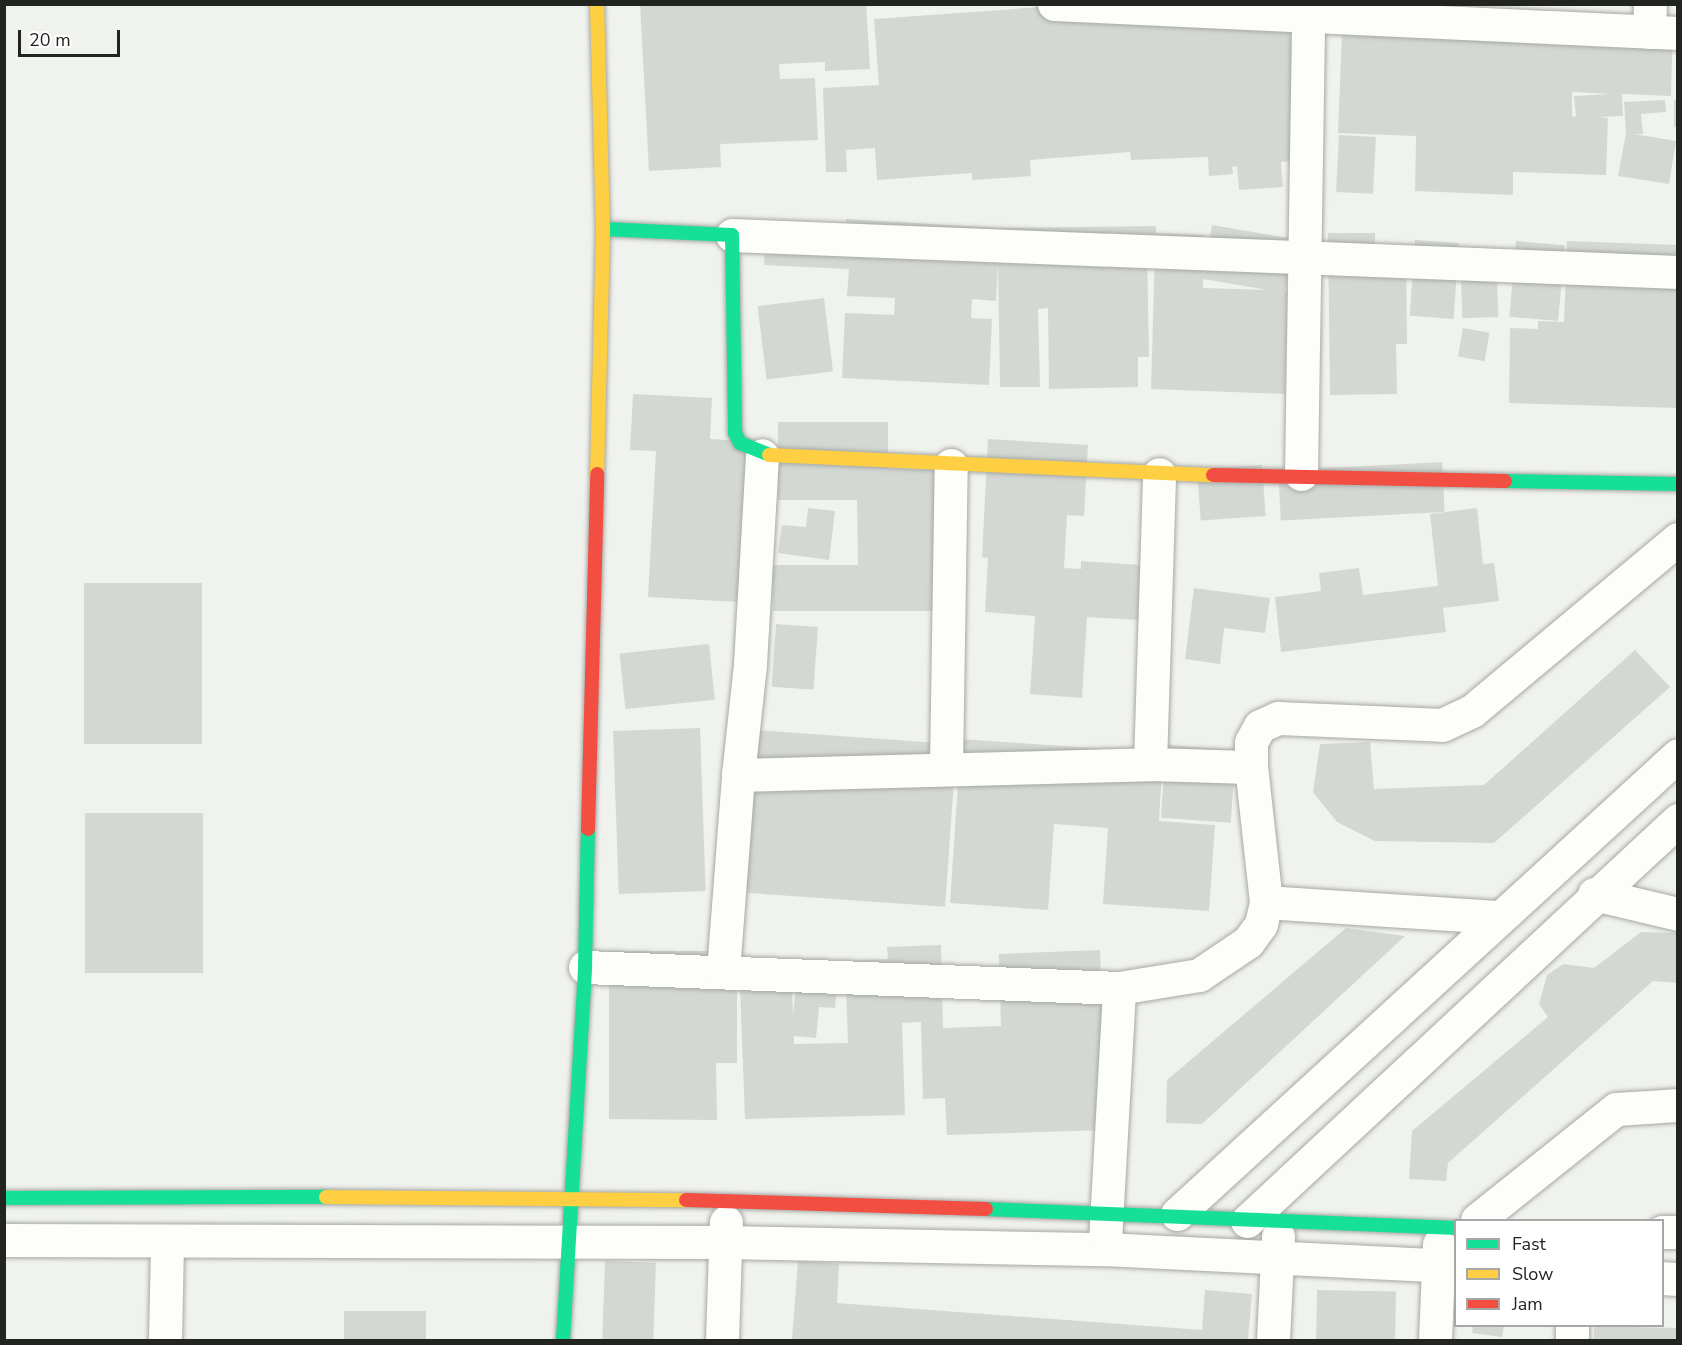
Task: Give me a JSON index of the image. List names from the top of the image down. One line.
{"legend":["Fast","Slow","Jam"],"scale_bar":"20 m"}
